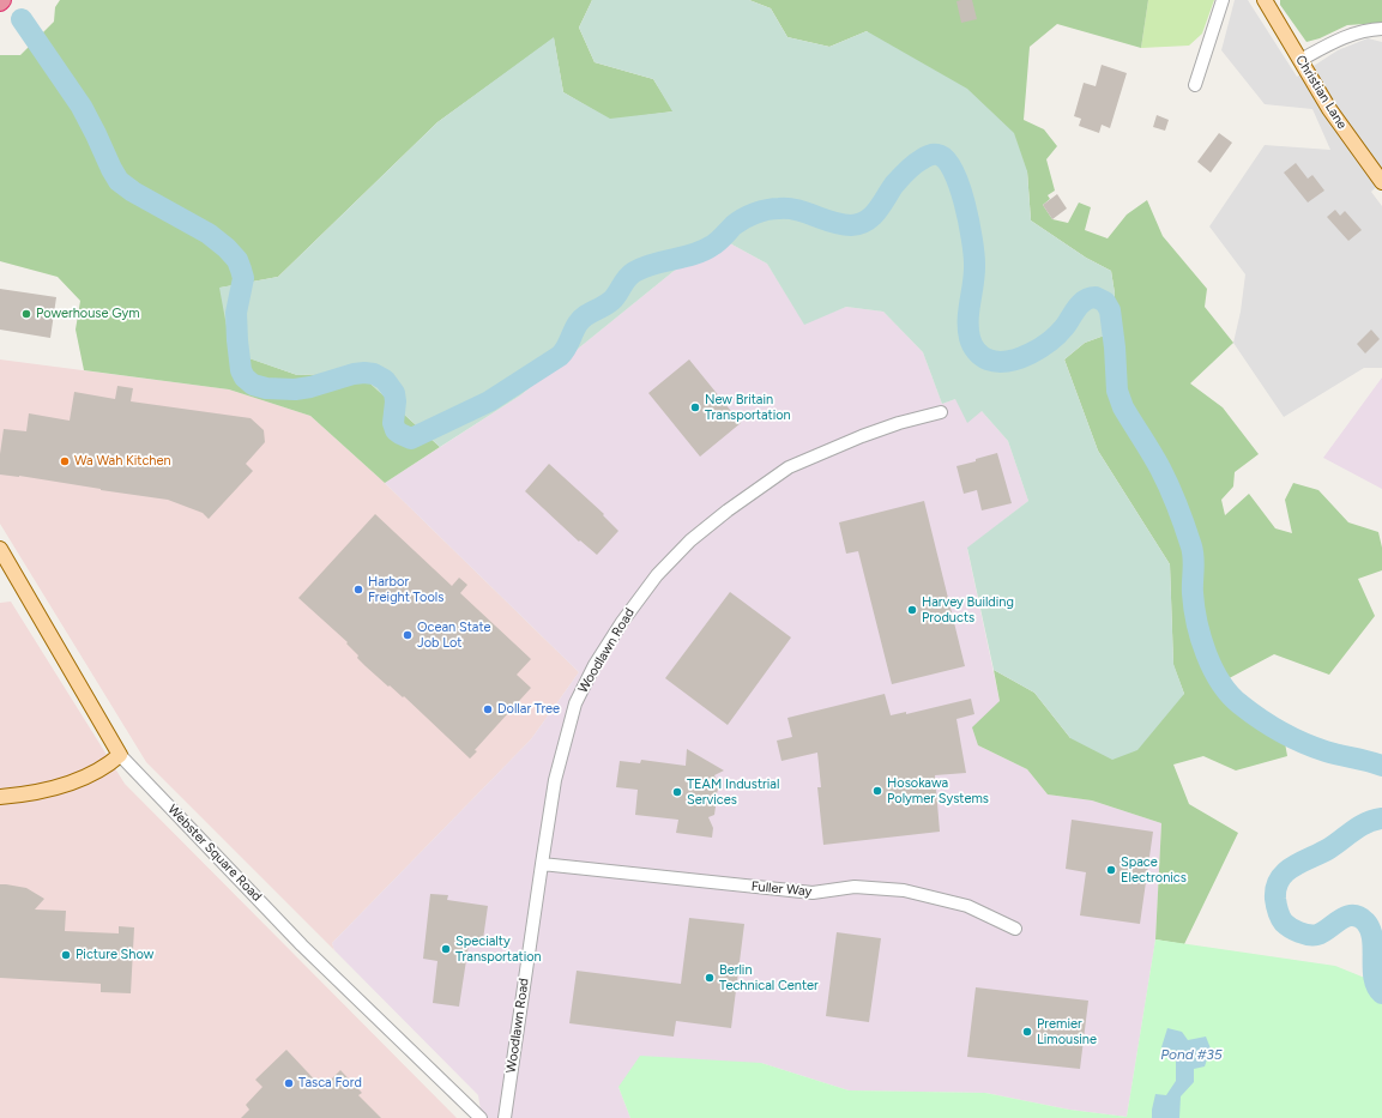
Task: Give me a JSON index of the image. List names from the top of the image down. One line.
{"streets":{"main road":["Christian Lane","Webster Square Road"],"street":["Woodlawn Road","Fuller Way"]},"crossings":[["Woodlawn Road","Fuller Way"]],"water":["Pond #35"],"places":["Powerhouse Gym","New Britain Transportation","Wa Wah Kitchen","Harbor Freight Tools","Harvey Building Products","Ocean State Job Lot","Dollar Tree","Hosokawa Polymer Systems","TEAM Industrial Services","Space Electronics","Specialty Transportation","Picture Show","Berlin Technical Center","Premier Limousine","Tasca Ford"]}
